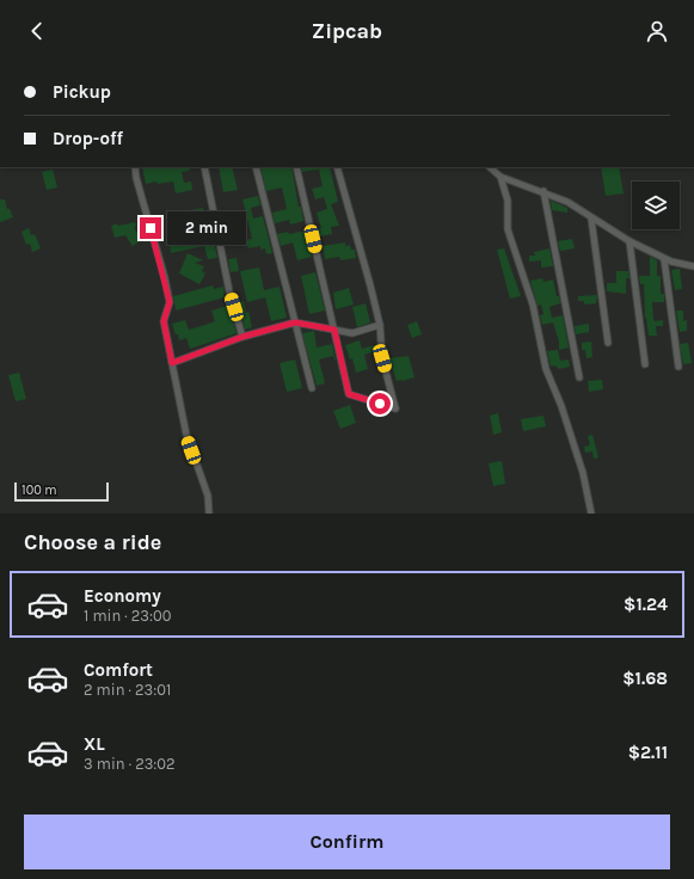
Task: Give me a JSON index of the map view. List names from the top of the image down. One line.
{"scale_bar":"100 m","page":{"header":"Zipcab","banner":["Pickup","Drop-off"],"bubble":"2 min","scale":"100 m","heading":"Choose a ride","list":[{"name":"Economy","note":"1 min · 23:00","value":"$1.24"},{"name":"Comfort","note":"2 min · 23:01","value":"$1.68"},{"name":"XL","note":"3 min · 23:02","value":"$2.11"}],"buttons":"Confirm"}}
